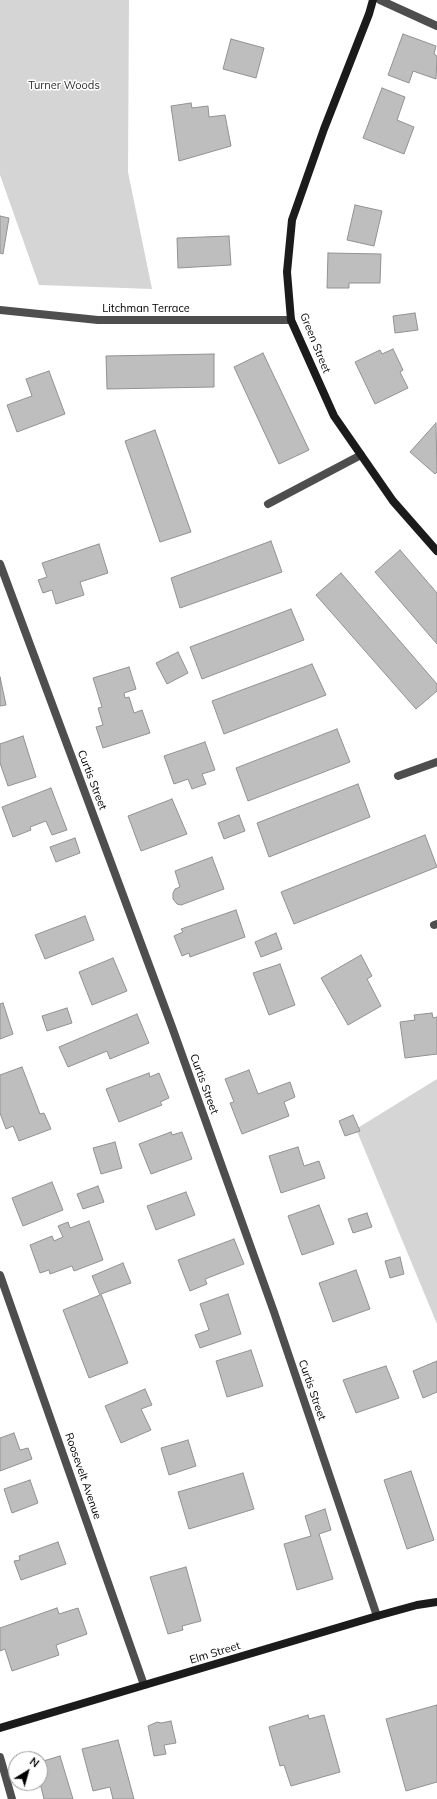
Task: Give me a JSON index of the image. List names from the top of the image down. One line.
{"streets":{"main road":["Green Street","Elm Street"],"street":["Litchman Terrace","Curtis Street","Roosevelt Avenue"]},"crossings":[["Litchman Terrace","Green Street"],["Curtis Street","Elm Street"],["Roosevelt Avenue","Elm Street"]],"parks":["Turner Woods"],"north":"top right"}
